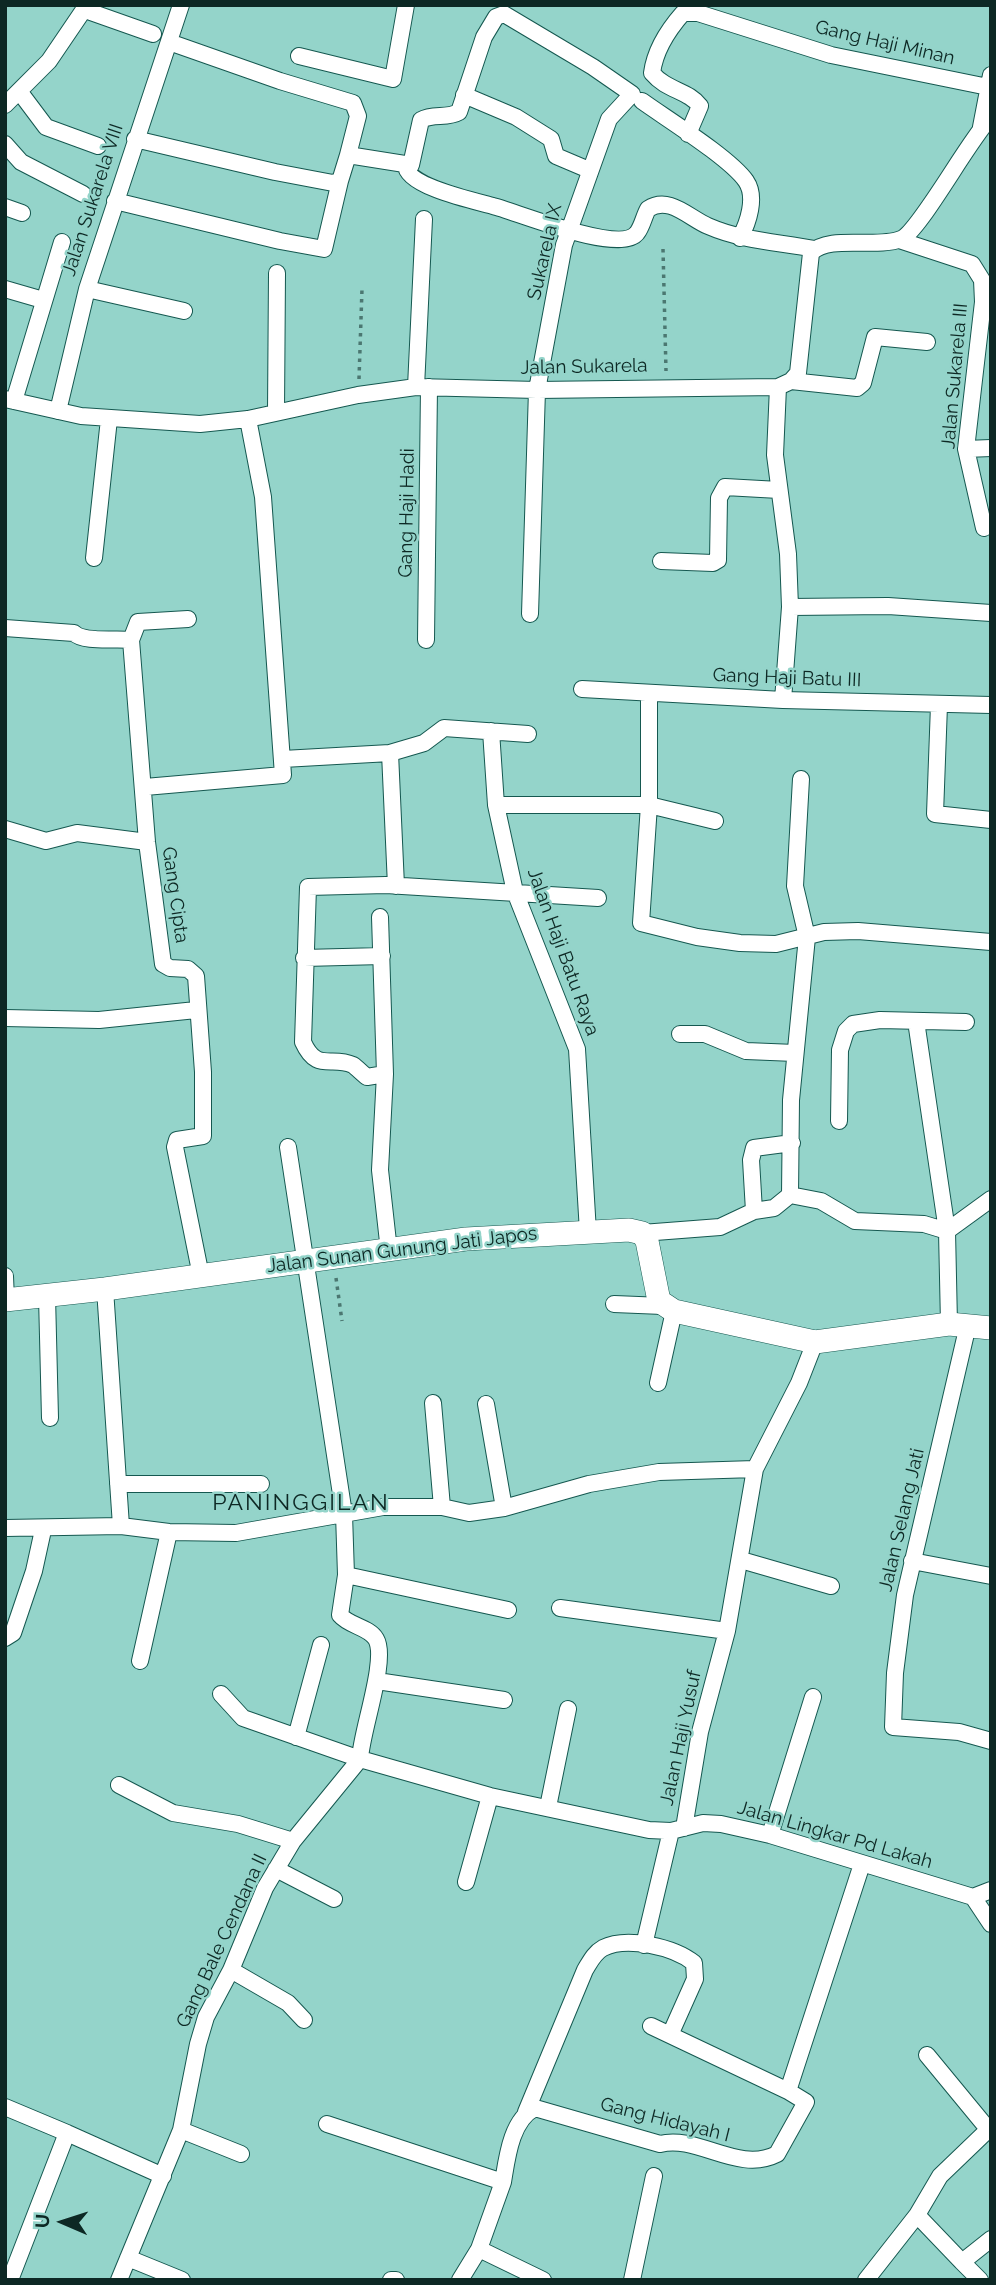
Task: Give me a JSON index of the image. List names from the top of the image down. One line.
{"streets":{"street":["Gang Haji Minan","Jalan Sukarela VIII","Sukarela IX","Jalan Sukarela","Jalan Sukarela III","Gang Haji Hadi","Gang Haji Batu III","Gang Cipta","Jalan Haji Batu Raya","Jalan Sunan Gunung Jati Japos","Jalan Selang Jati","Jalan Haji Yusuf","Jalan Lingkar Pd Lakah","Gang Bale Cendana II","Gang Hidayah I"]},"crossings":[["Jalan Sukarela VIII","Jalan Sukarela"],["Sukarela IX","Jalan Sukarela"],["Jalan Sukarela","Gang Haji Hadi"],["Gang Cipta","Jalan Sunan Gunung Jati Japos"],["Jalan Haji Batu Raya","Jalan Sunan Gunung Jati Japos"],["Jalan Haji Yusuf","Jalan Lingkar Pd Lakah"],["Jalan Haji Yusuf","Gang Bale Cendana II"]],"districts":["PANINGGILAN"],"north":"left"}
